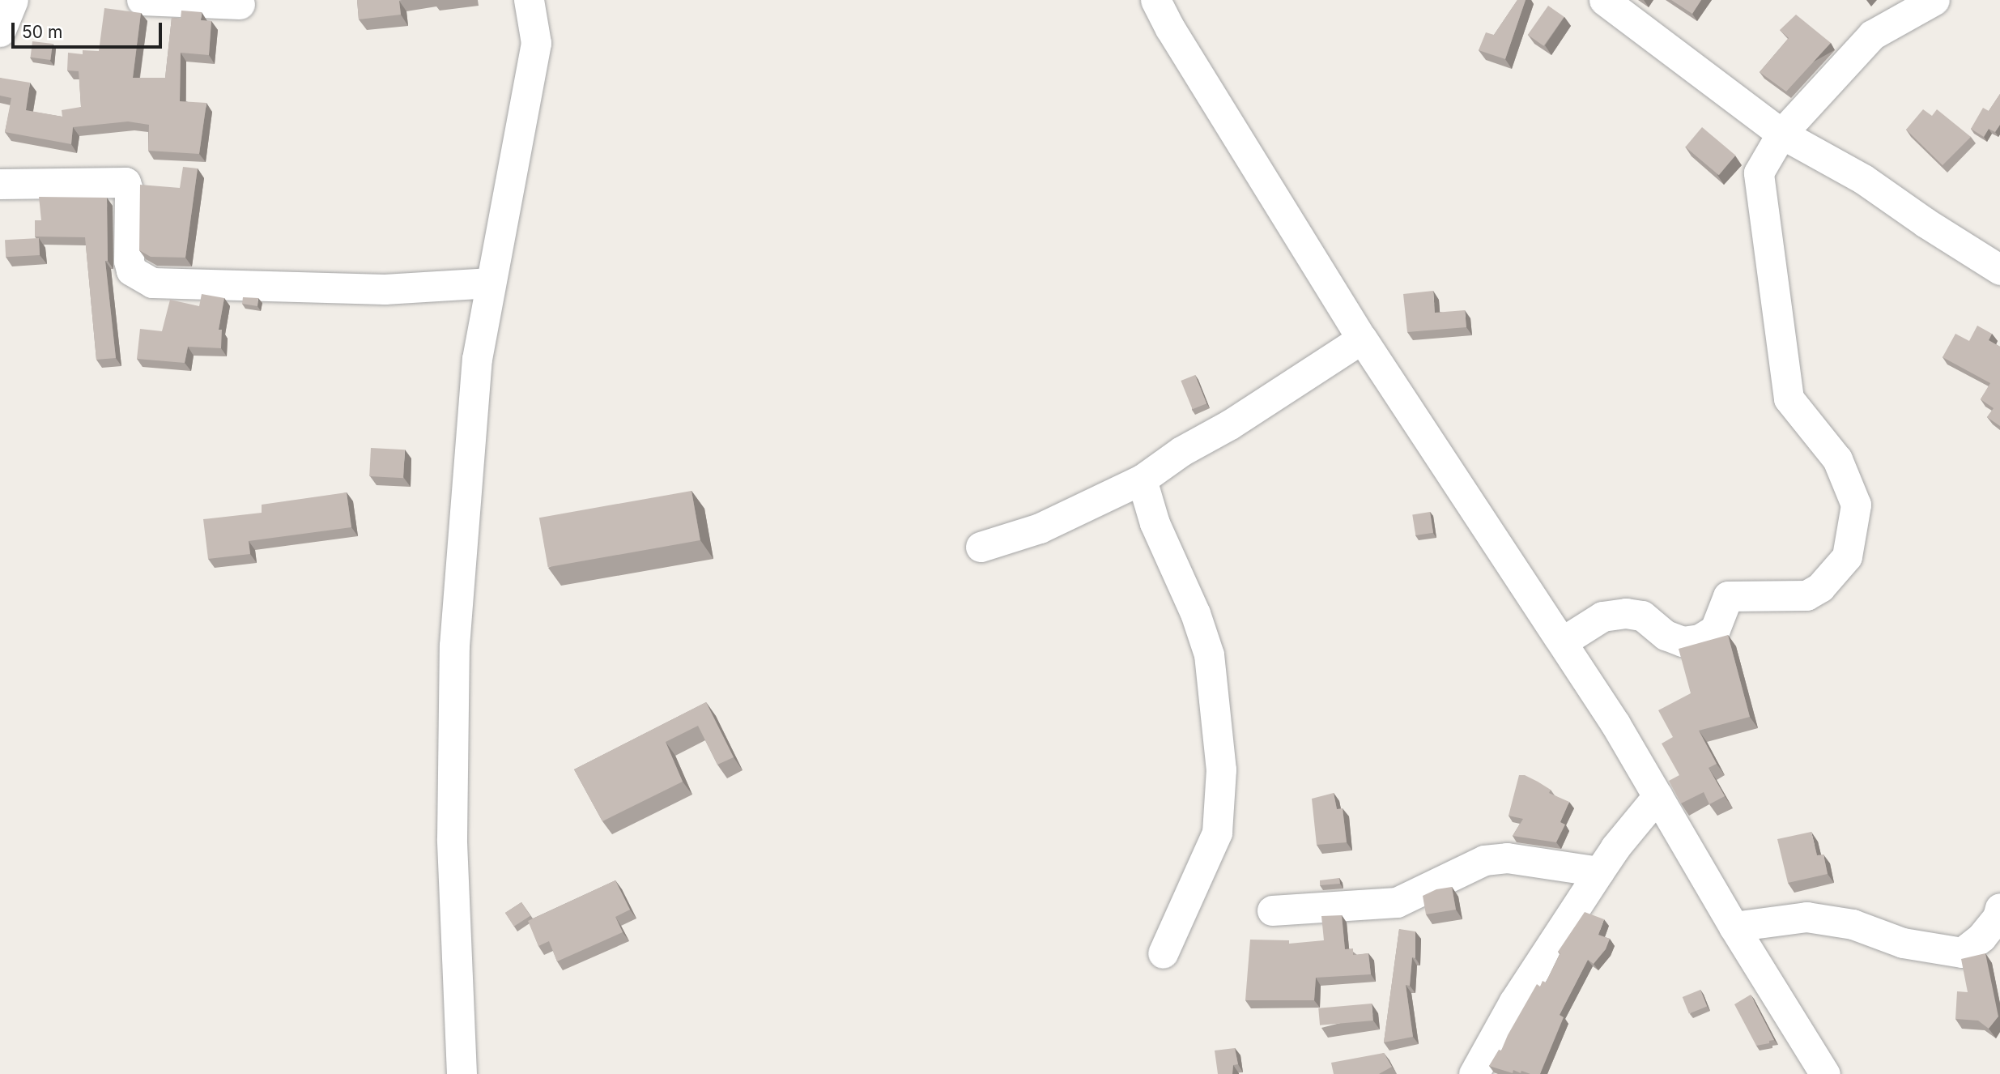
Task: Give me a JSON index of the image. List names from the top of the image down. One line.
{"scale_bar":"50 m"}
